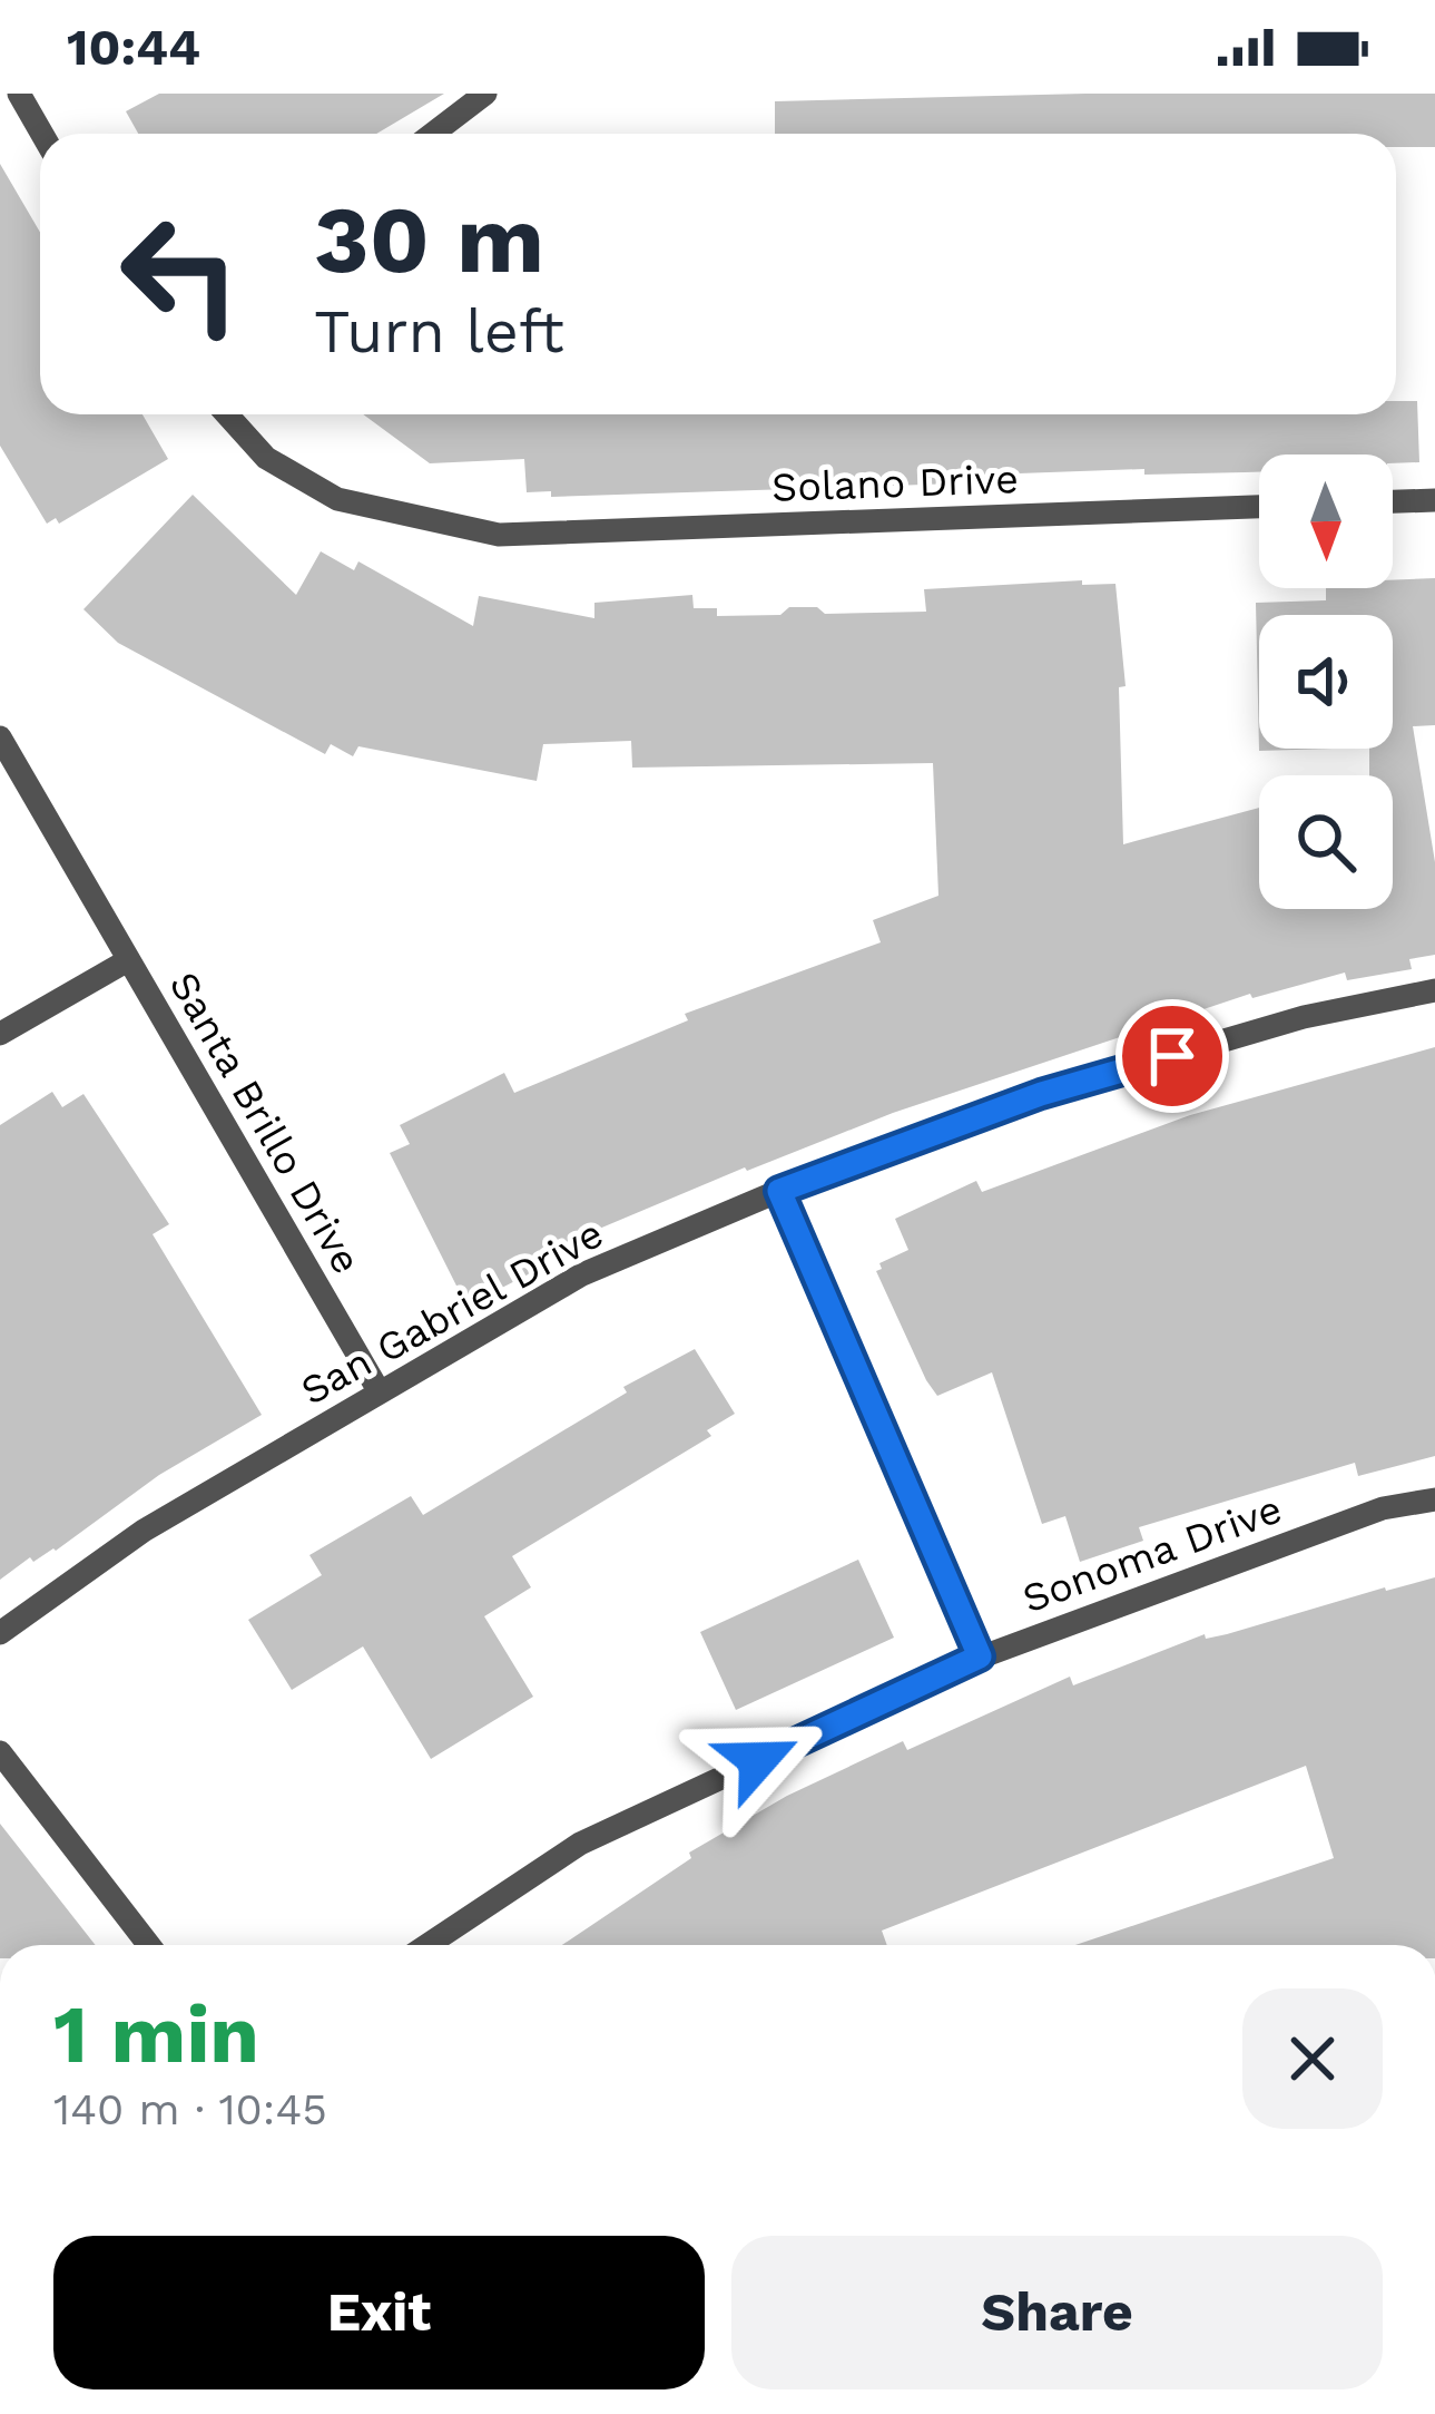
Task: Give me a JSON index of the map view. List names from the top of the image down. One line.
{"streets":{"lane":["Solano Drive","Santa Brillo Drive","San Gabriel Drive","Sonoma Drive"]},"crossings":[["Santa Brillo Drive","San Gabriel Drive"]],"north":"bottom","page":{"status":"10:44","turn":["30 m","Turn left"],"heading":["1 min","140 m · 10:45"],"buttons":["Exit","Share"]}}
